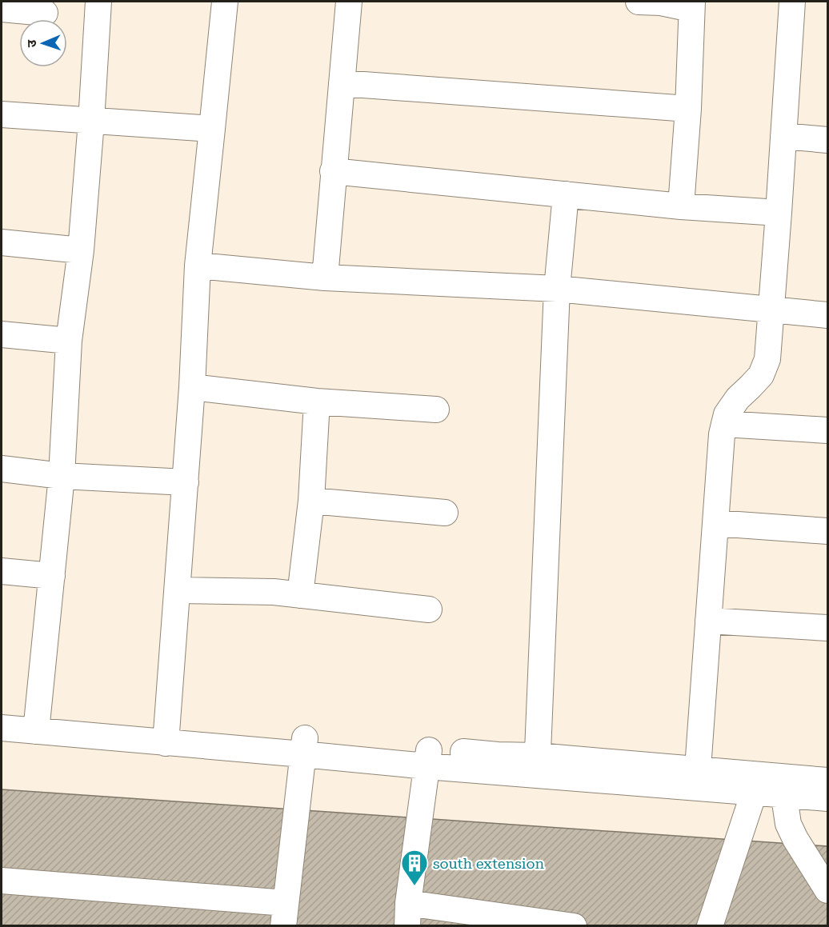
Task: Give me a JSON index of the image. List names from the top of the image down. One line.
{"places":{"building":["south extension"]},"north":"left"}
